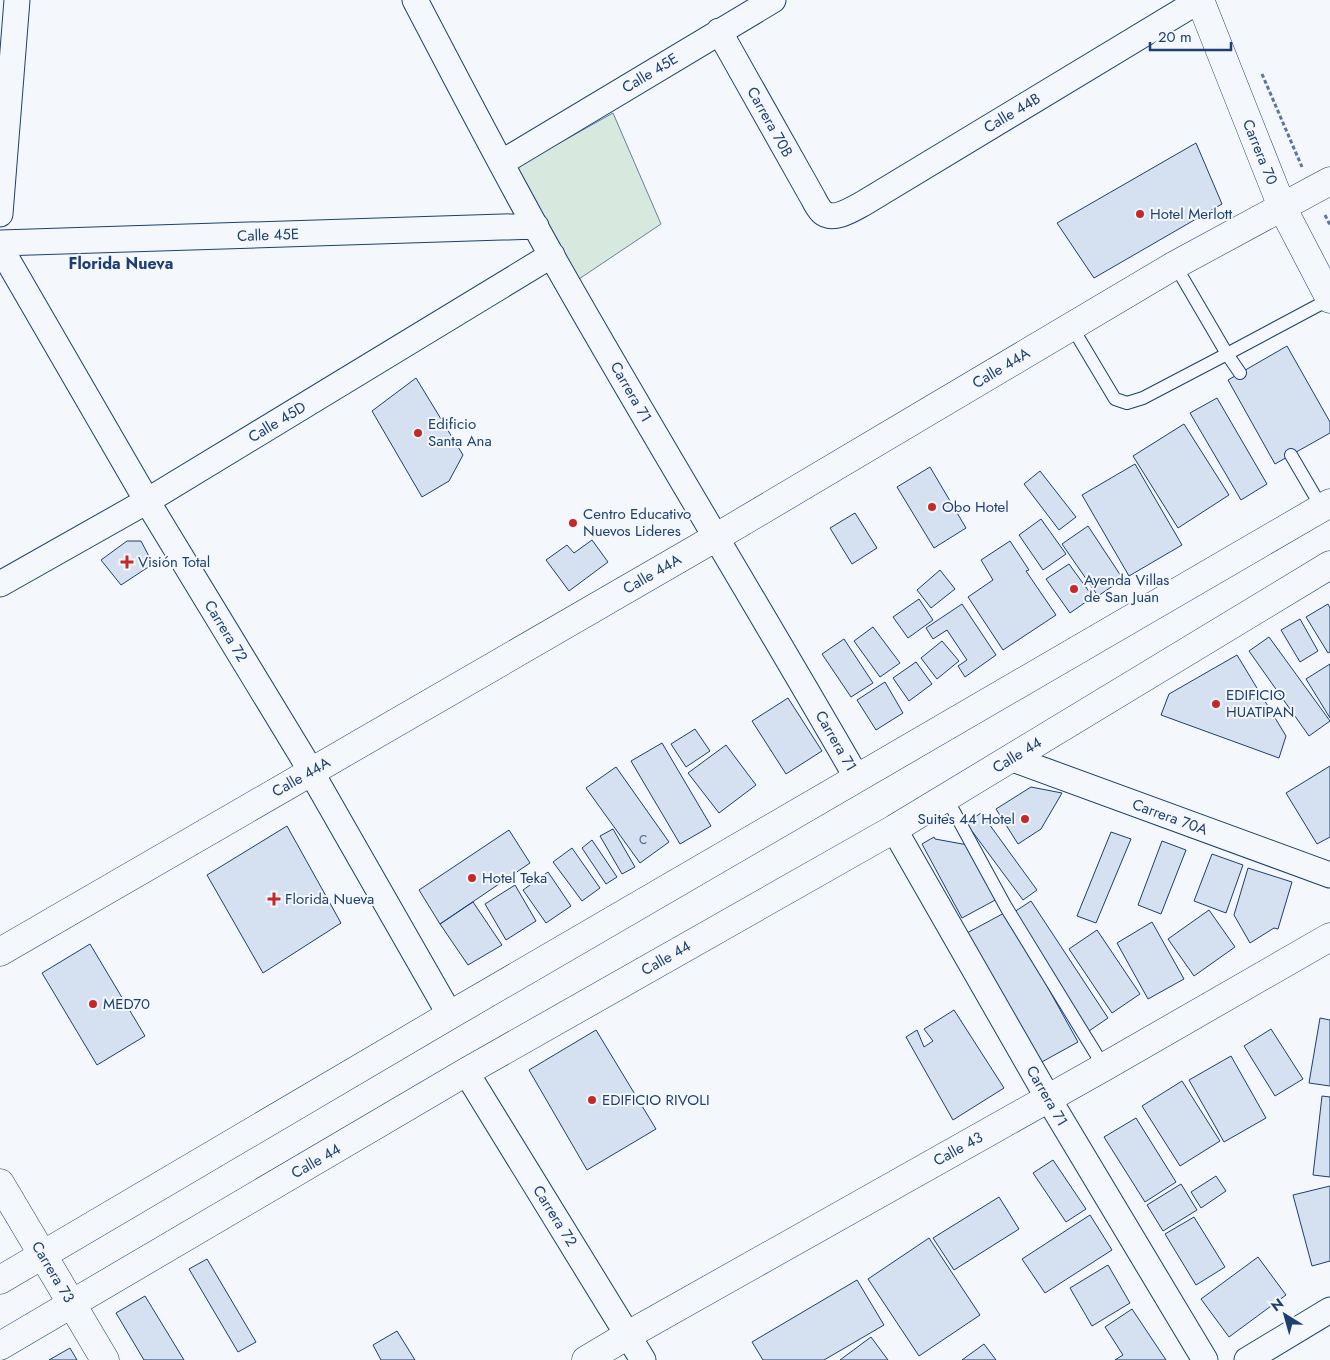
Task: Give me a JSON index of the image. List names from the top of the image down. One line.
{"streets":{"main road":["Carrera 70","Calle 44A","Calle 44","Calle 43","Carrera 73"],"street":["Calle 45E","Calle 44B","Carrera 70B","Carrera 71","Calle 45D","Carrera 72","Carrera 70A"]},"crossings":[["Calle 45E","Carrera 70B"],["Calle 45E","Carrera 71"],["Calle 44B","Carrera 70B"],["Calle 44B","Carrera 70"],["Carrera 70","Calle 44A"],["Calle 44A","Carrera 71"],["Calle 44A","Carrera 72"],["Carrera 71","Calle 45D"],["Carrera 71","Calle 44"],["Carrera 71","Calle 43"],["Calle 45D","Carrera 72"],["Carrera 72","Calle 44"],["Carrera 72","Calle 43"],["Calle 44","Carrera 70A"],["Calle 44","Carrera 73"]],"districts":["Florida Nueva"],"places":{"other":["Hotel Merlott","Edificio Santa Ana","Obo Hotel","Centro Educativo Nuevos Lideres","Ayenda Villas de San Juan","EDIFICIO HUATIPAN","Suites 44 Hotel","Hotel Teka","MED70","EDIFICIO RIVOLI"],"health":["Visión Total","Florida Nueva"]},"house_numbers":["C"],"scale_bar":"20 m","north":"top left"}
